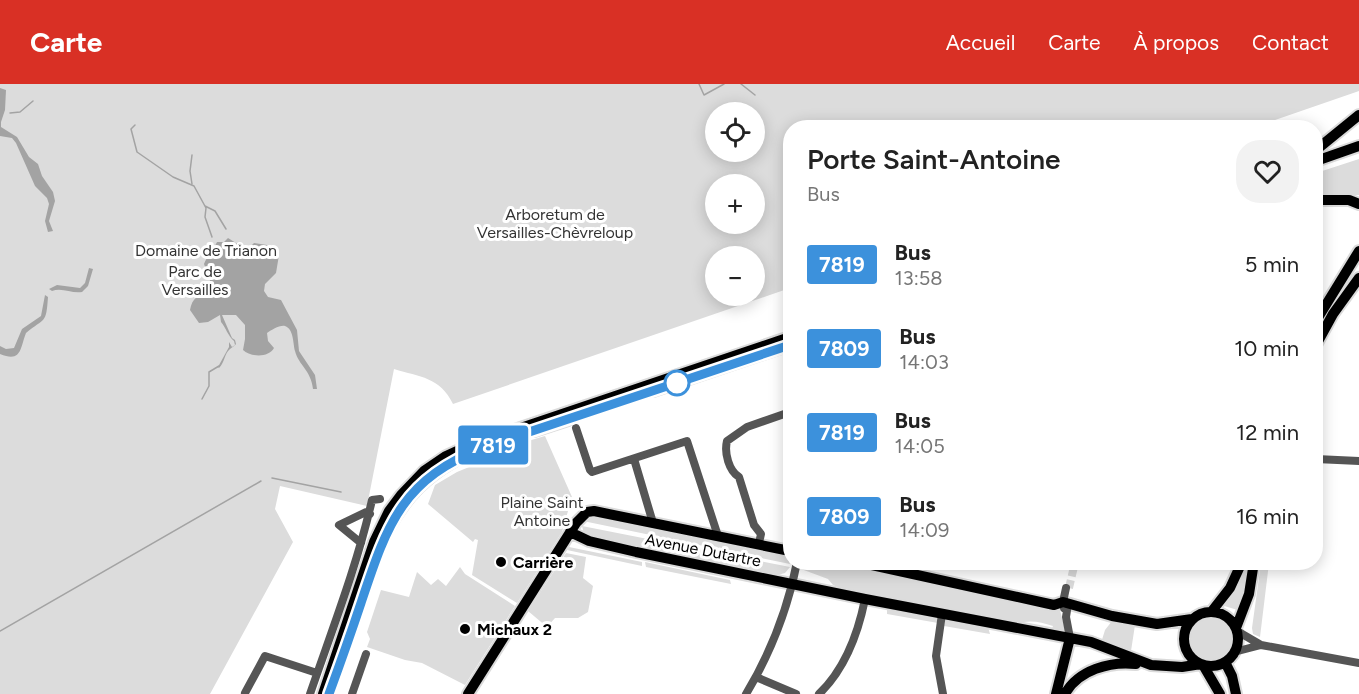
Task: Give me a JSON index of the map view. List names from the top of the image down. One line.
{"streets":{"main road":["Avenue Dutartre"]},"parks":["Arboretum de Versailles-Chèvreloup","Domaine de Trianon","Parc de Versailles","Plaine Saint Antoine"],"places":["Carrière","Michaux 2"],"lines":["bus line 7819"],"page":{"header":"Carte","nav":["Accueil","Carte","À propos","Contact"],"on_map":"7819","map_buttons":["+","−"],"heading":["Porte Saint-Antoine","Bus"],"list":[{"mark":"7819","name":"Bus","note":"13:58","value":"5 min"},{"mark":"7809","name":"Bus","note":"14:03","value":"10 min"},{"mark":"7819","name":"Bus","note":"14:05","value":"12 min"},{"mark":"7809","name":"Bus","note":"14:09","value":"16 min"}]}}
